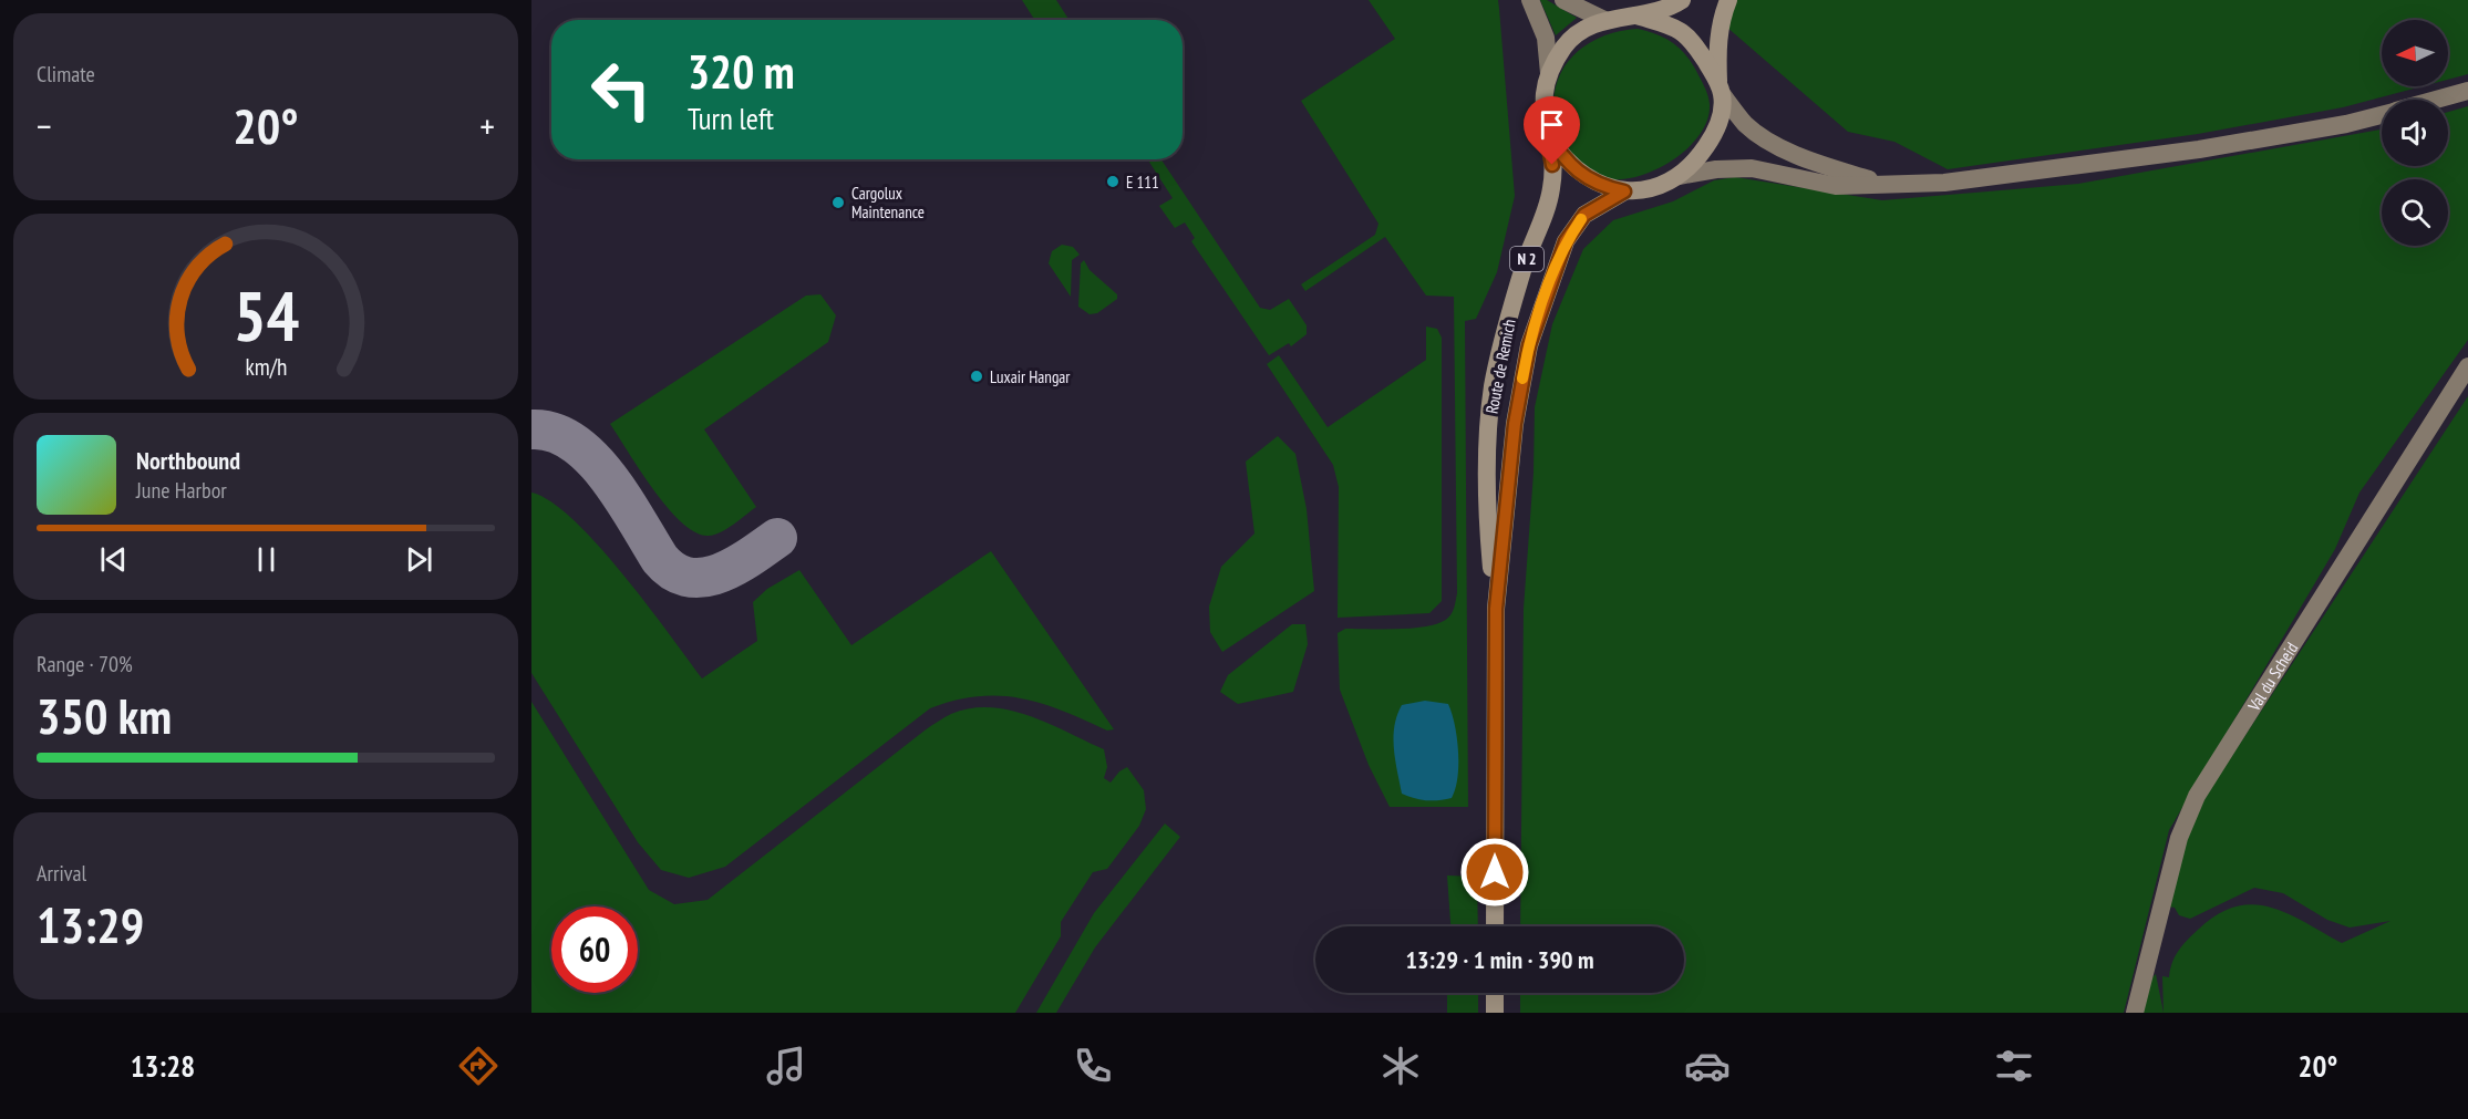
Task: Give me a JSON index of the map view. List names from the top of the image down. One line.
{"streets":{"main road":["N 2","Route de Remich","Val du Scheid"]},"places":["E 111","Cargolux Maintenance","Luxair Hangar"],"north":"left","page":{"tile":["Climate",["Range · 70%","350 km"],["Arrival","13:29"]],"turn":["320 m","Turn left"],"heat":["−","20°","+"],"song":["Northbound","June Harbor"],"limit":"60","trip":"13:29 · 1 min · 390 m","tabs":["13:28","20°"],"gauge":["54","km/h"]}}
